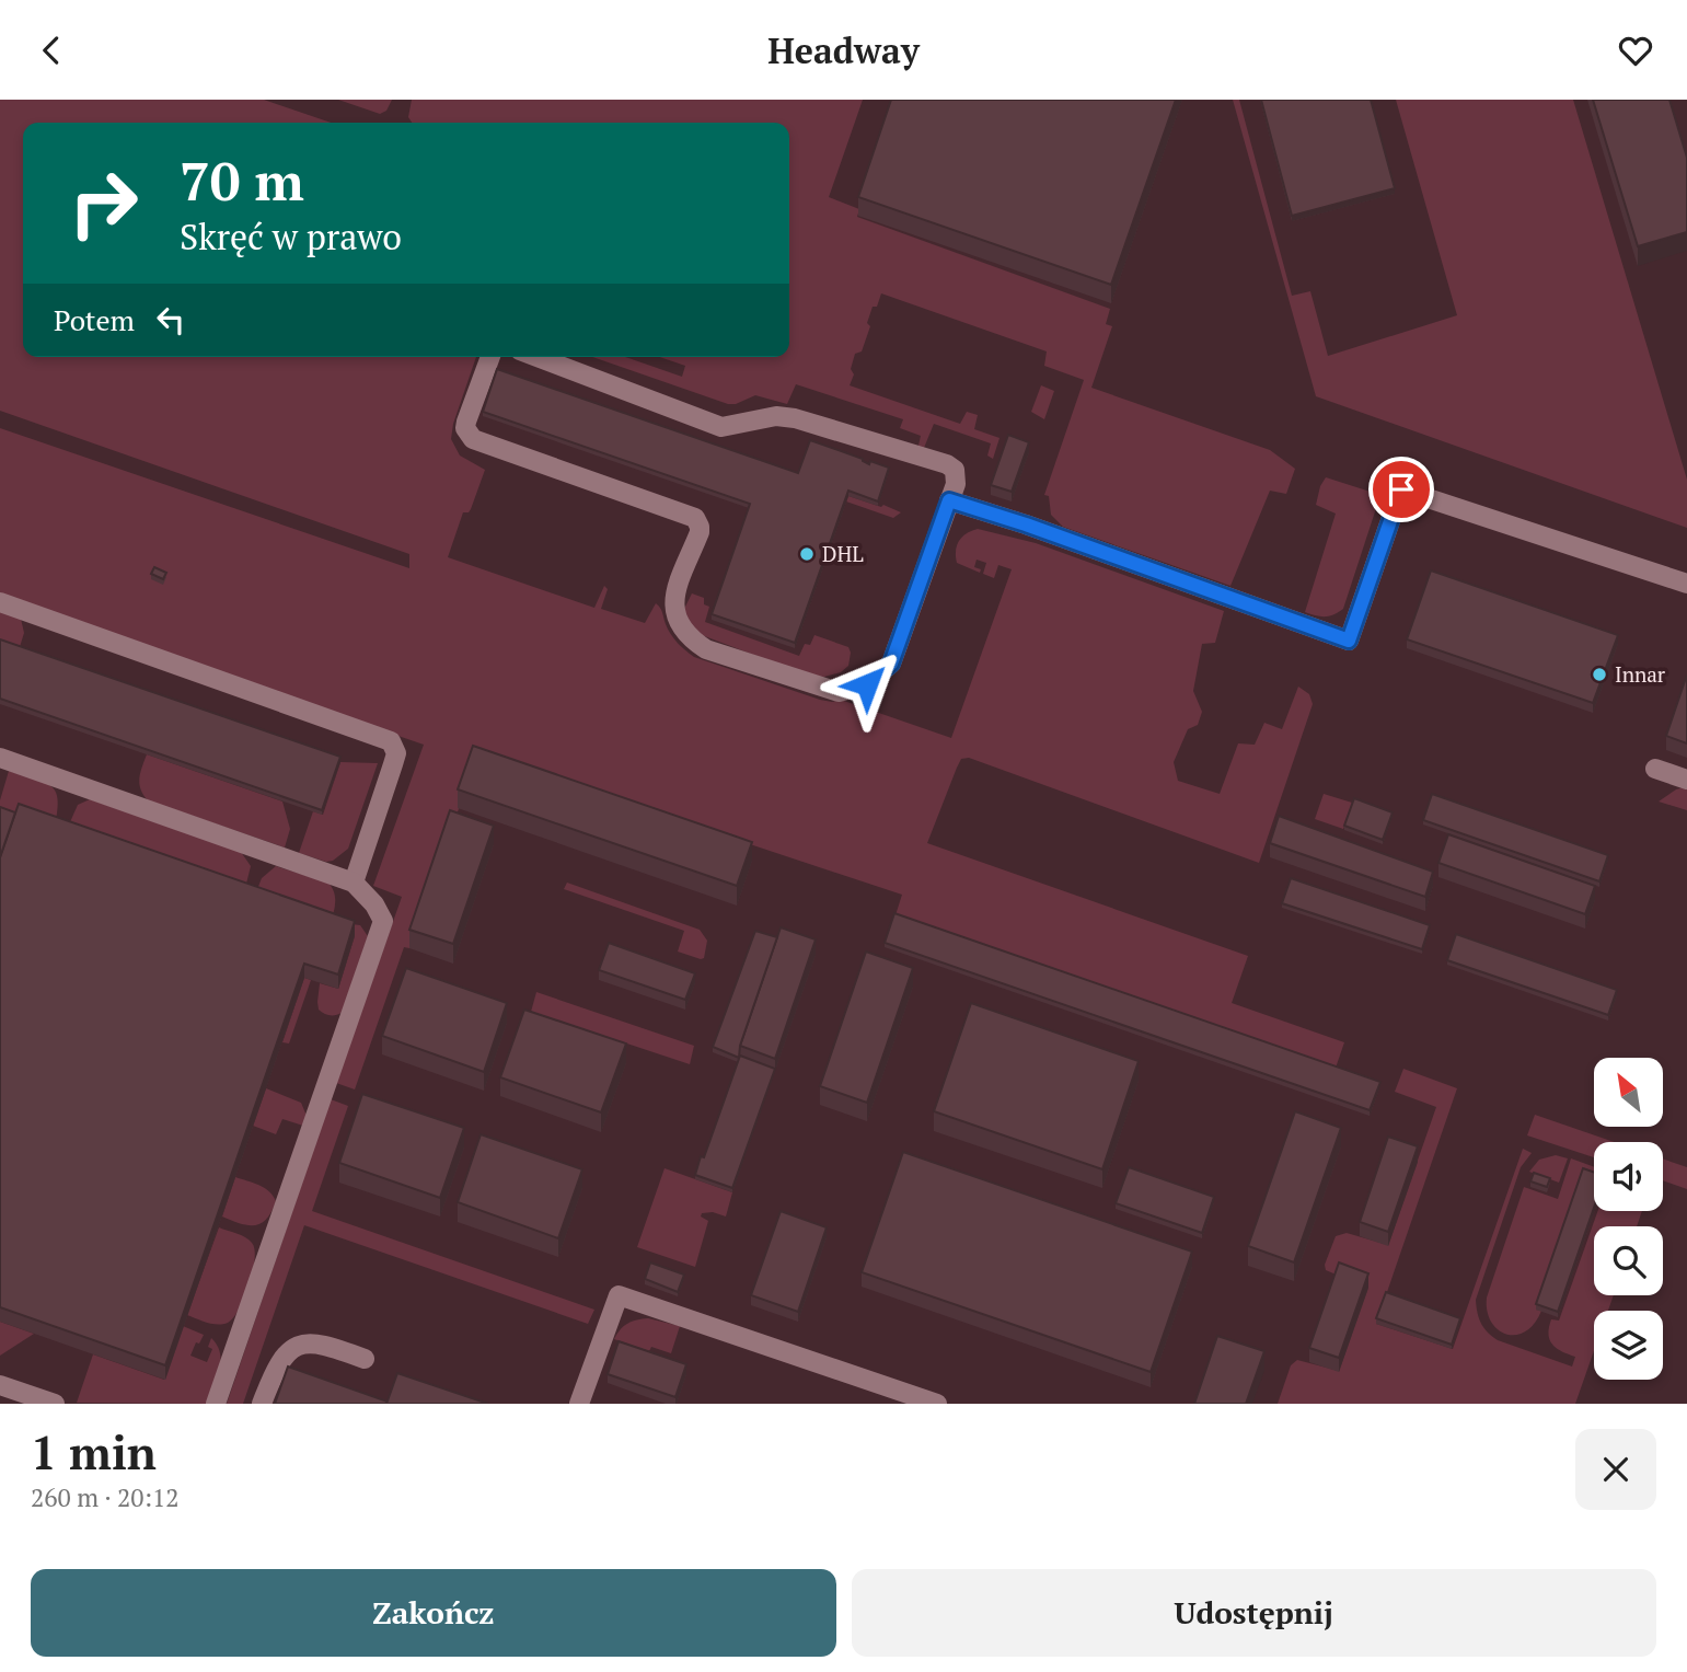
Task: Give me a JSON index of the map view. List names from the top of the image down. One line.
{"places":["DHL","Innar"],"north":"top left","page":{"header":"Headway","turn":["70 m","Skręć w prawo"],"then":"Potem","heading":["1 min","260 m · 20:12"],"buttons":["Zakończ","Udostępnij"]}}
